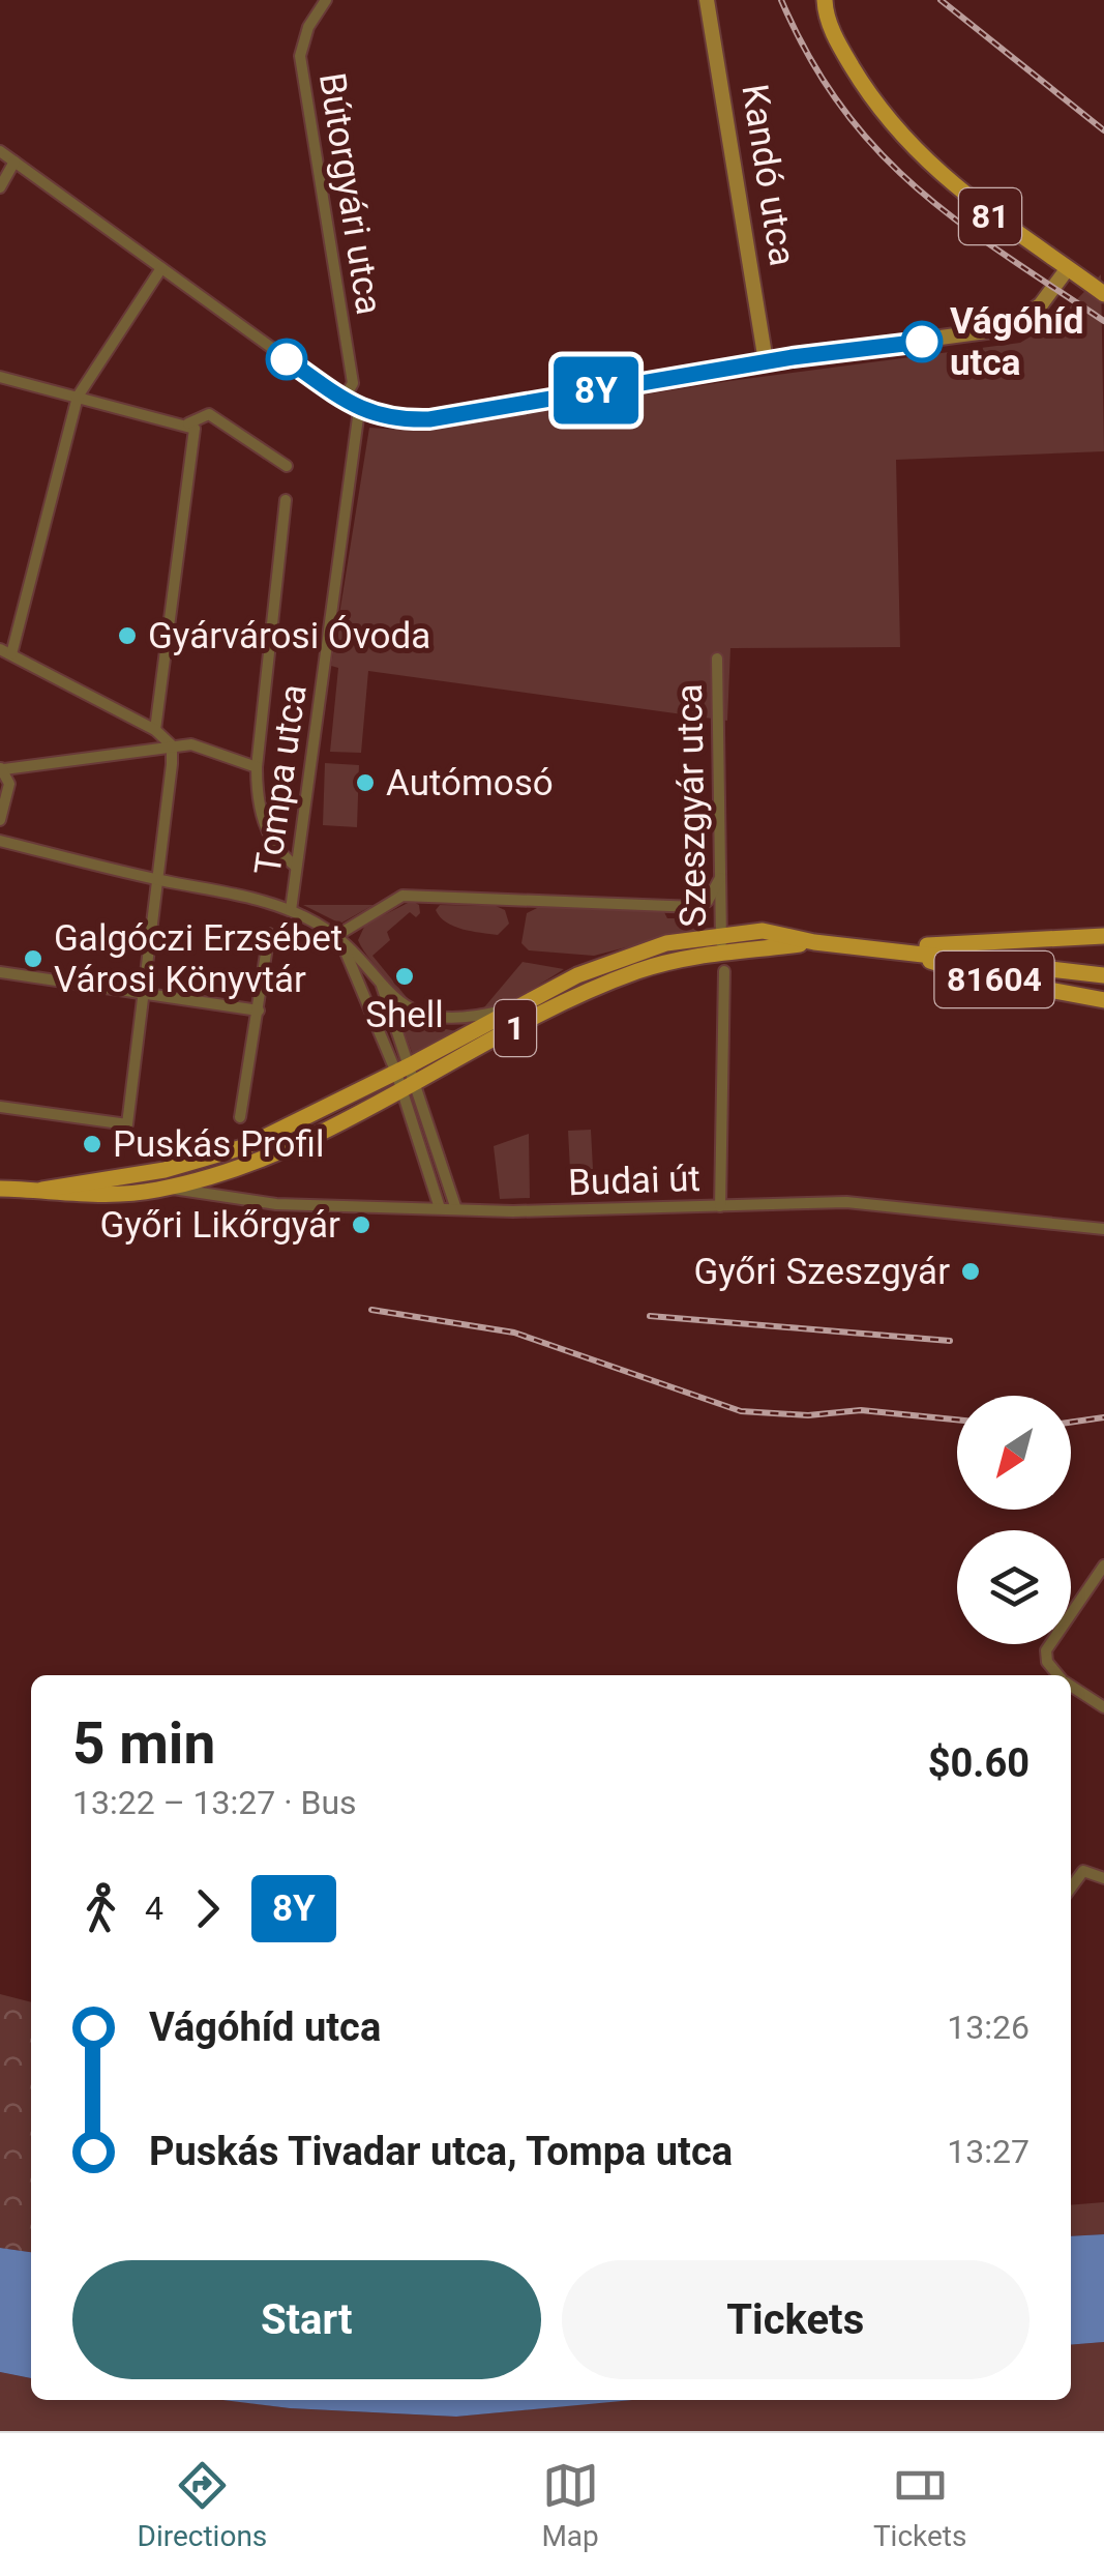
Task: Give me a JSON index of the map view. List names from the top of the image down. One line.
{"streets":{"main road":["81","81604","1"],"street":["Kandó utca","Bútorgyári utca","Tompa utca","Szeszgyár utca","Budai út"]},"crossings":[["Szeszgyár utca","1"],["Szeszgyár utca","Budai út"],["81604","1"],["1","Budai út"]],"places":["Vágóhíd utca","Gyárvárosi Óvoda","Autómosó","Galgóczi Erzsébet Városi Könyvtár","Shell","Puskás Profil","Győri Likőrgyár","Győri Szeszgyár"],"lines":["bus line 8Y"],"north":"bottom left","page":{"on_map":"8Y","heading":["5 min","13:22 – 13:27 · Bus","$0.60"],"legs":["4","8Y"],"list":[{"name":"Vágóhíd utca","value":"13:26"},{"name":"Puskás Tivadar utca, Tompa utca","value":"13:27"}],"buttons":["Start","Tickets"],"tabs":["Directions","Map","Tickets"]}}
